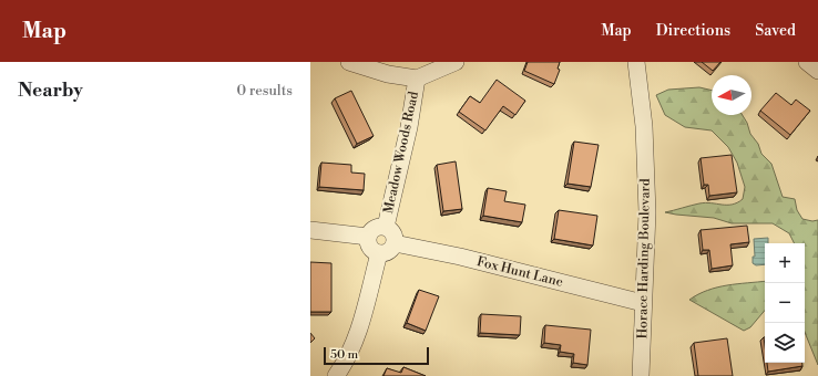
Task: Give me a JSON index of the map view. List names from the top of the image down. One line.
{"streets":{"street":["Meadow Woods Road","Horace Harding Boulevard","Fox Hunt Lane"]},"crossings":[["Meadow Woods Road","Fox Hunt Lane"],["Horace Harding Boulevard","Fox Hunt Lane"]],"scale_bar":"50 m","north":"left","page":{"header":"Map","nav":["Map","Directions","Saved"],"heading":["Nearby","0 results"],"map_buttons":["+","−"],"scale":"50 m"}}
